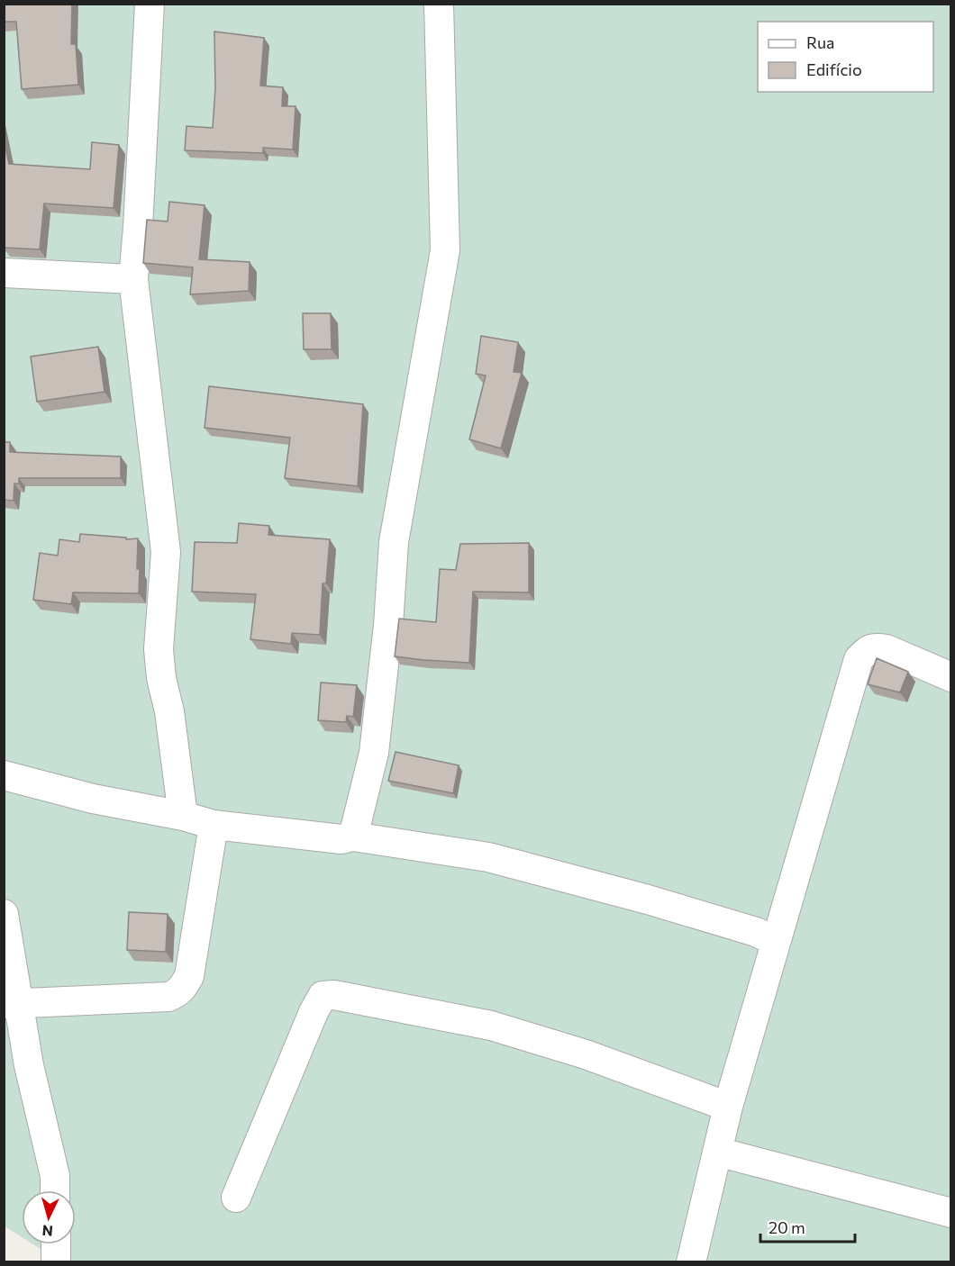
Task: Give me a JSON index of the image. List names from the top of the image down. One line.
{"legend":["Rua","Edifício"],"scale_bar":"20 m","north":"bottom"}
